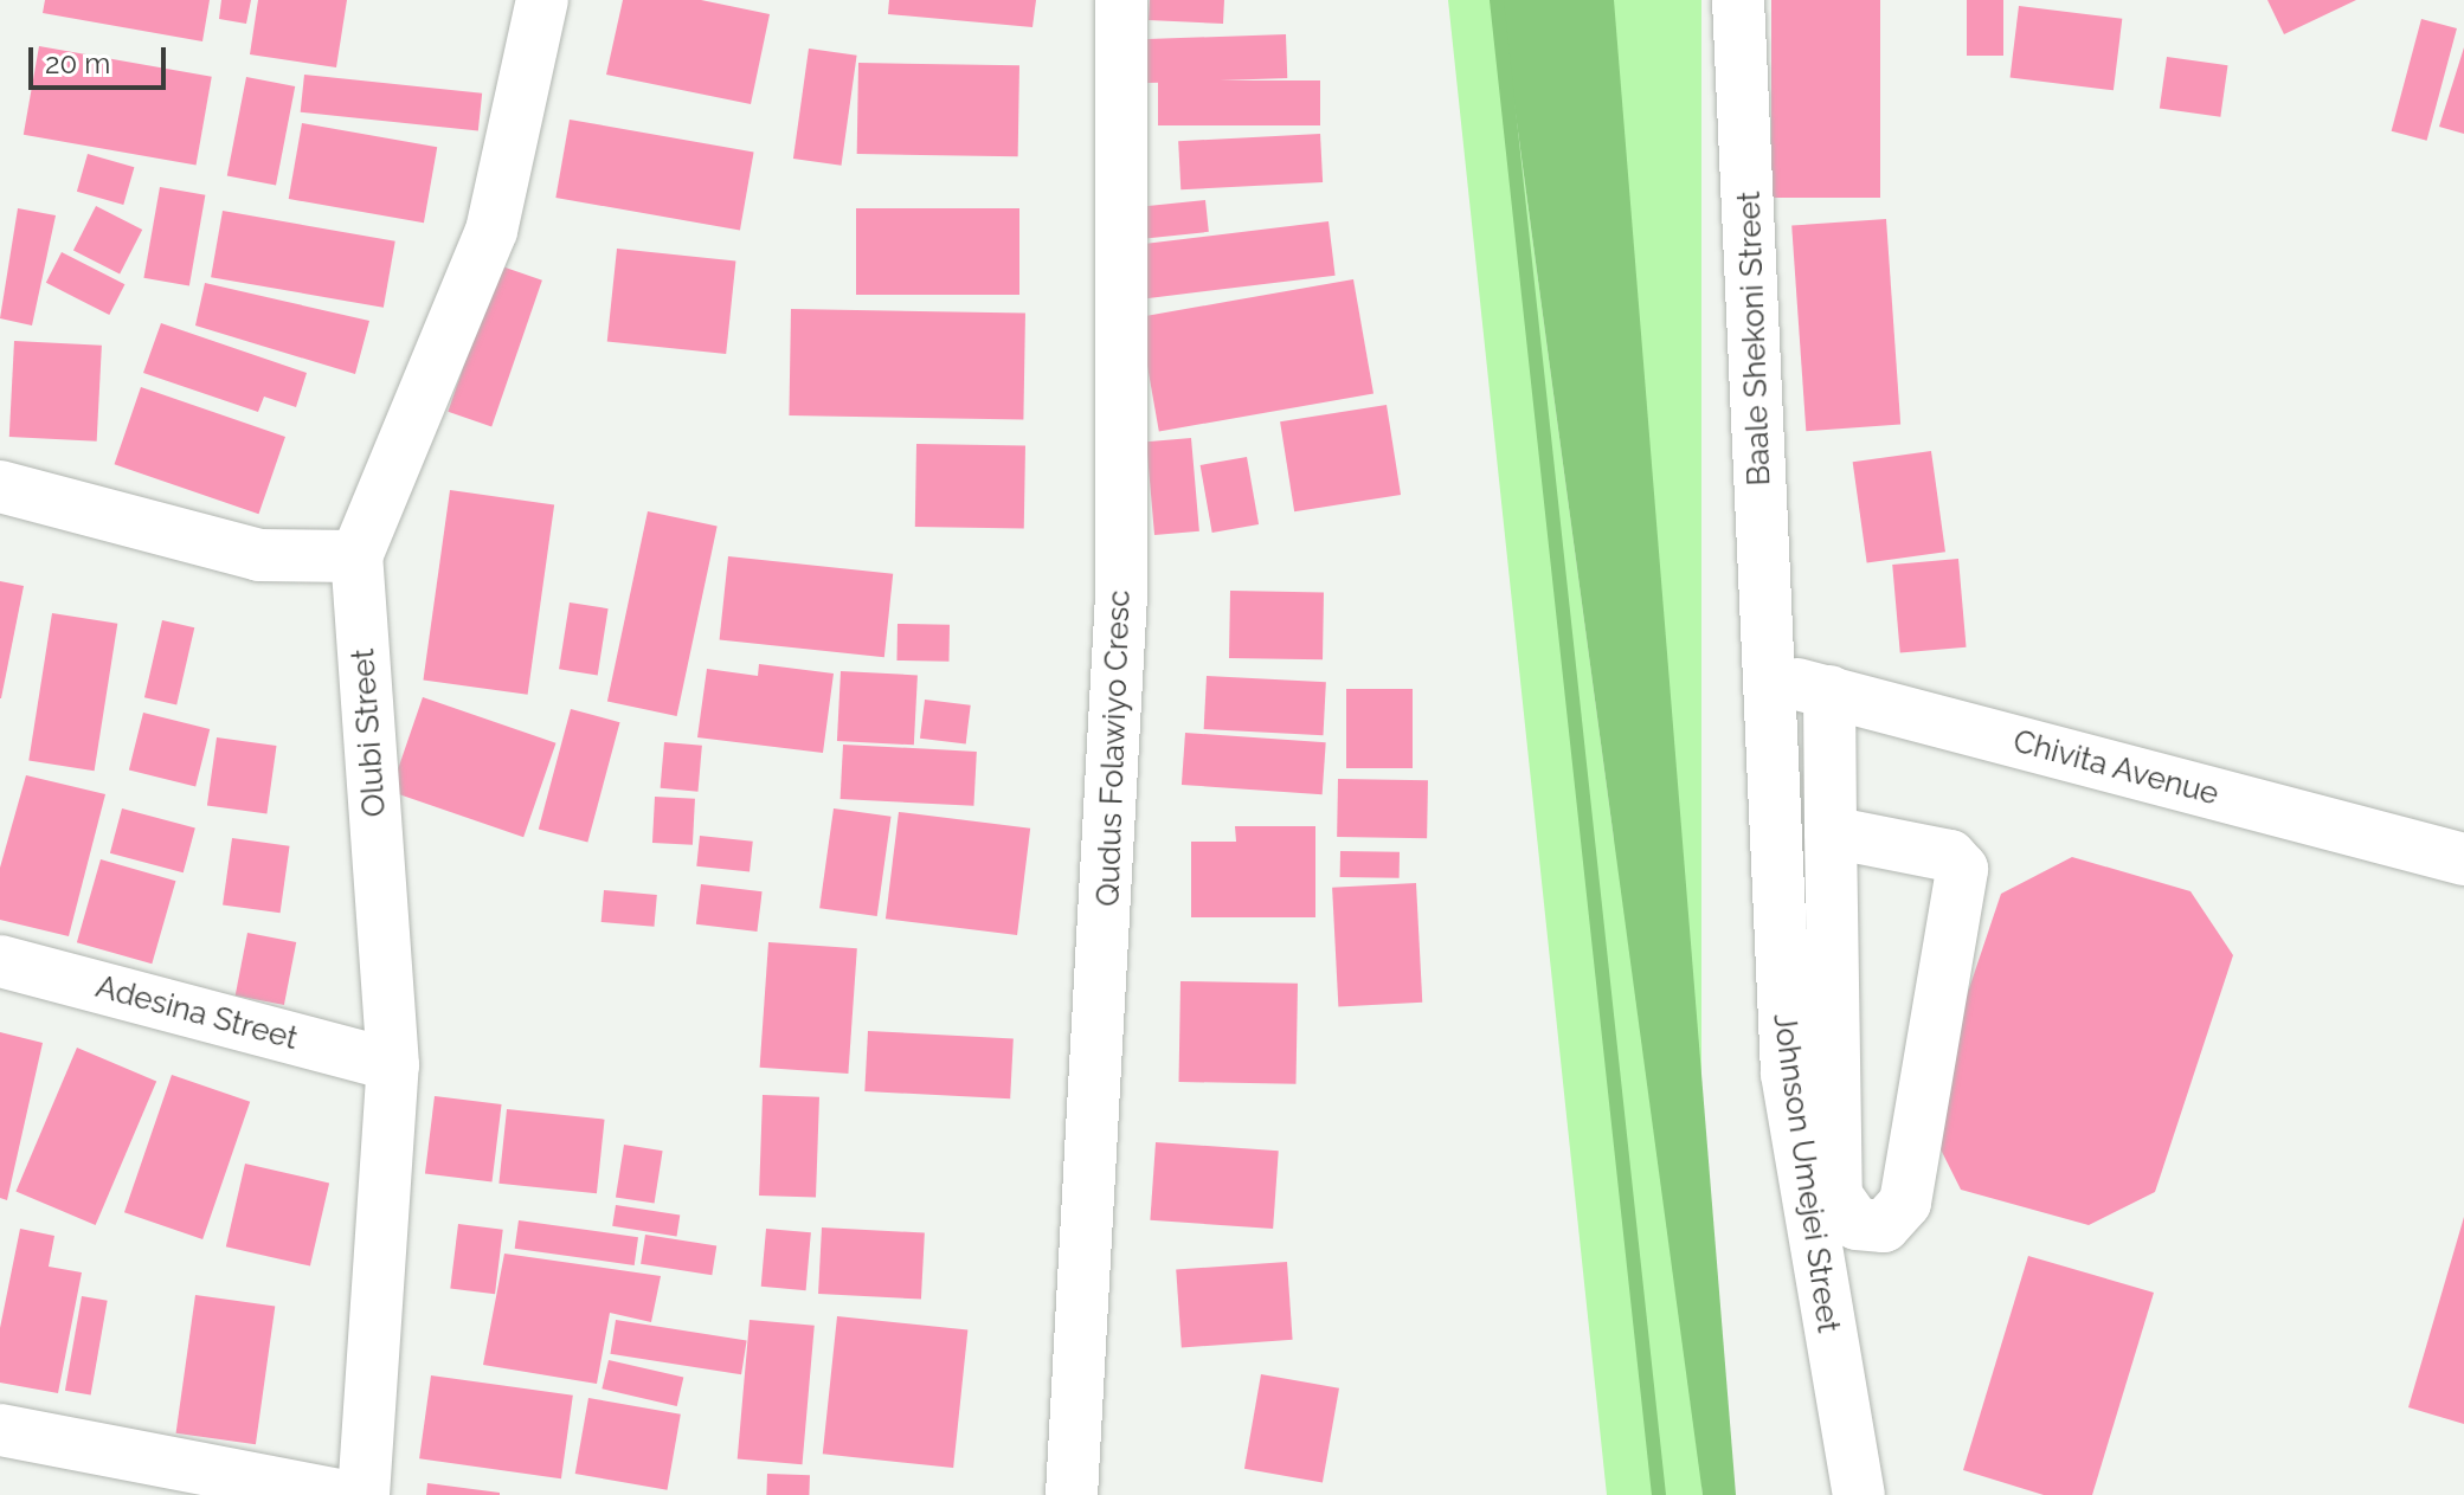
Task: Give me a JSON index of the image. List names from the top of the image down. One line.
{"streets":{"street":["Baale Shekoni Street","Olubi Street","Qudus Folawiyo Cresc","Chivita Avenue","Adesina Street","Johnson Umejei Street"]},"crossings":[["Baale Shekoni Street","Chivita Avenue"],["Baale Shekoni Street","Johnson Umejei Street"],["Olubi Street","Adesina Street"],["Chivita Avenue","Johnson Umejei Street"]],"scale_bar":"20 m"}
